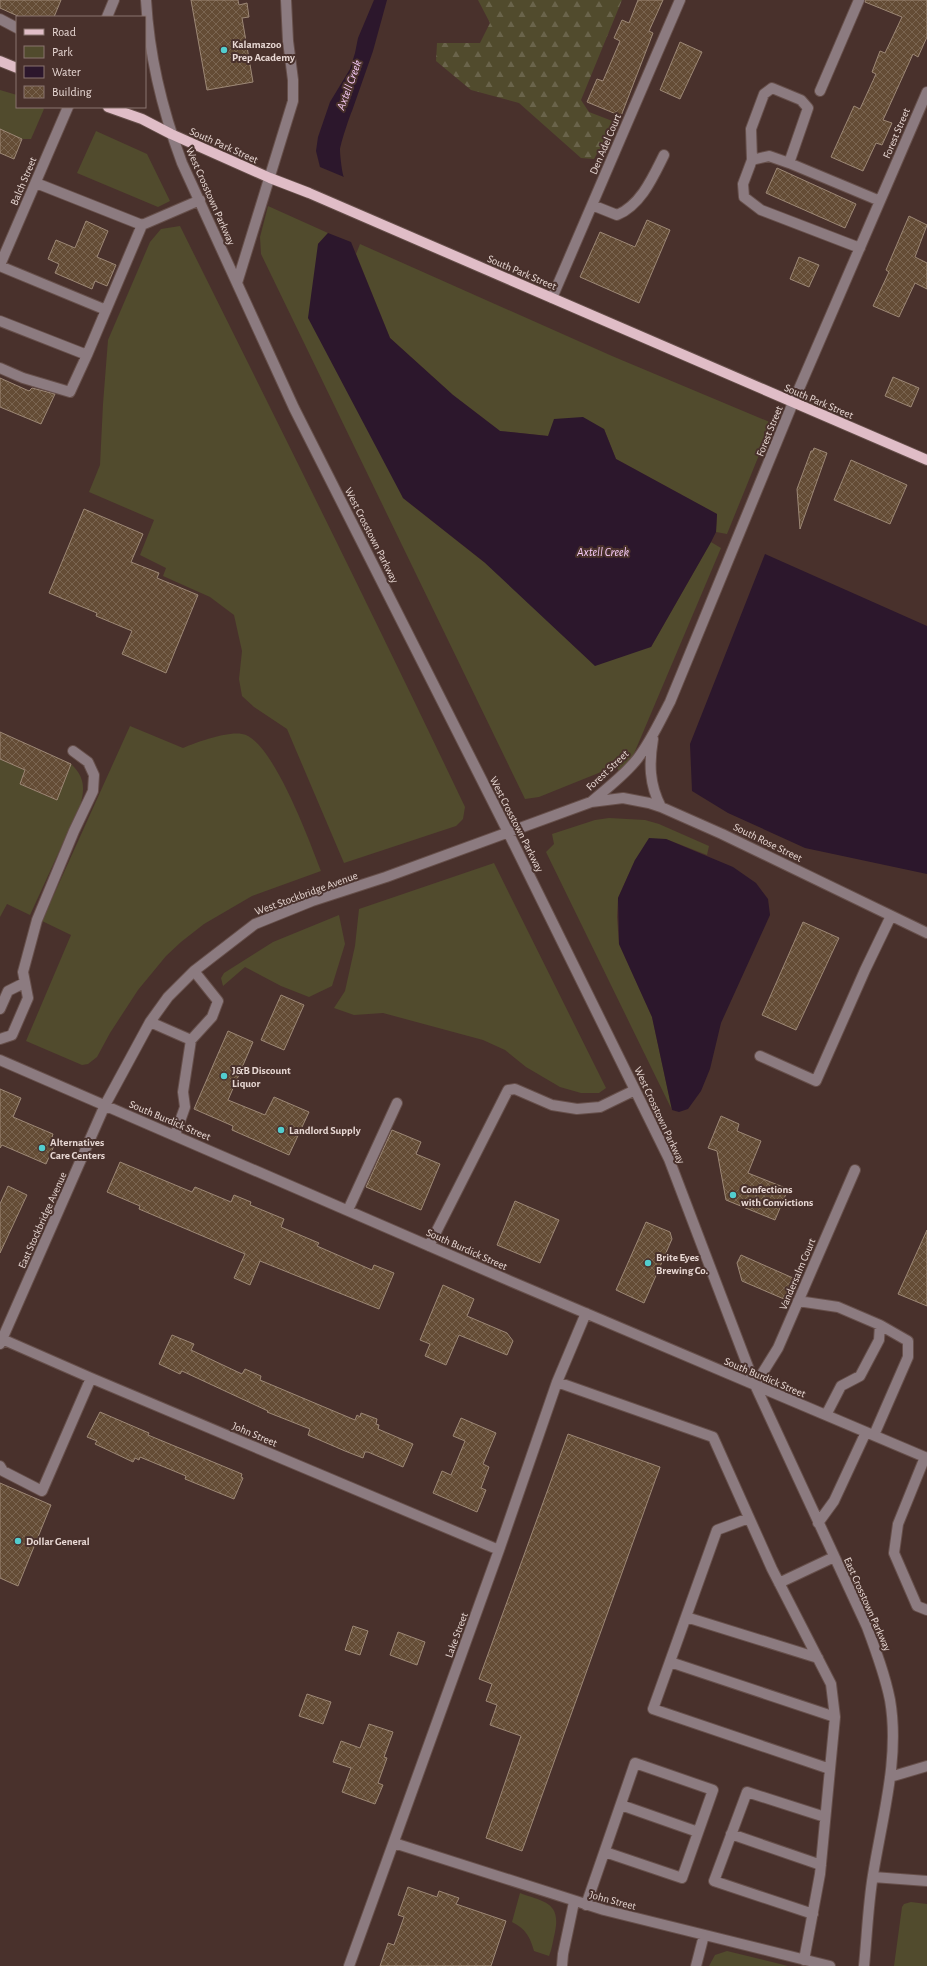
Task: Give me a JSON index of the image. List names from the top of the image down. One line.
{"streets":{"main road":["South Park Street"],"street":["Forest Street","Den Adel Court","Balch Street","West Crosstown Parkway","South Rose Street","West Stockbridge Avenue","South Burdick Street","East Stockbridge Avenue","Vandersalm Court","John Street","East Crosstown Parkway","Lake Street"]},"crossings":[["Forest Street","South Park Street"],["Forest Street","South Rose Street"],["Forest Street","West Stockbridge Avenue"],["Den Adel Court","South Park Street"],["South Park Street","West Crosstown Parkway"],["West Crosstown Parkway","West Stockbridge Avenue"],["West Crosstown Parkway","South Burdick Street"],["West Crosstown Parkway","Vandersalm Court"],["West Crosstown Parkway","East Crosstown Parkway"],["South Rose Street","West Stockbridge Avenue"],["West Stockbridge Avenue","South Burdick Street"],["West Stockbridge Avenue","East Stockbridge Avenue"],["South Burdick Street","East Stockbridge Avenue"],["South Burdick Street","Vandersalm Court"],["South Burdick Street","East Crosstown Parkway"],["South Burdick Street","Lake Street"],["East Stockbridge Avenue","John Street"],["Vandersalm Court","East Crosstown Parkway"],["John Street","Lake Street"]],"water":["Axtell Creek"],"places":["Kalamazoo Prep Academy","J&B Discount Liquor","Landlord Supply","Alternatives Care Centers","Confections with Convictions","Brite Eyes Brewing Co.","Dollar General"],"legend":["Road","Park","Water","Building"]}
